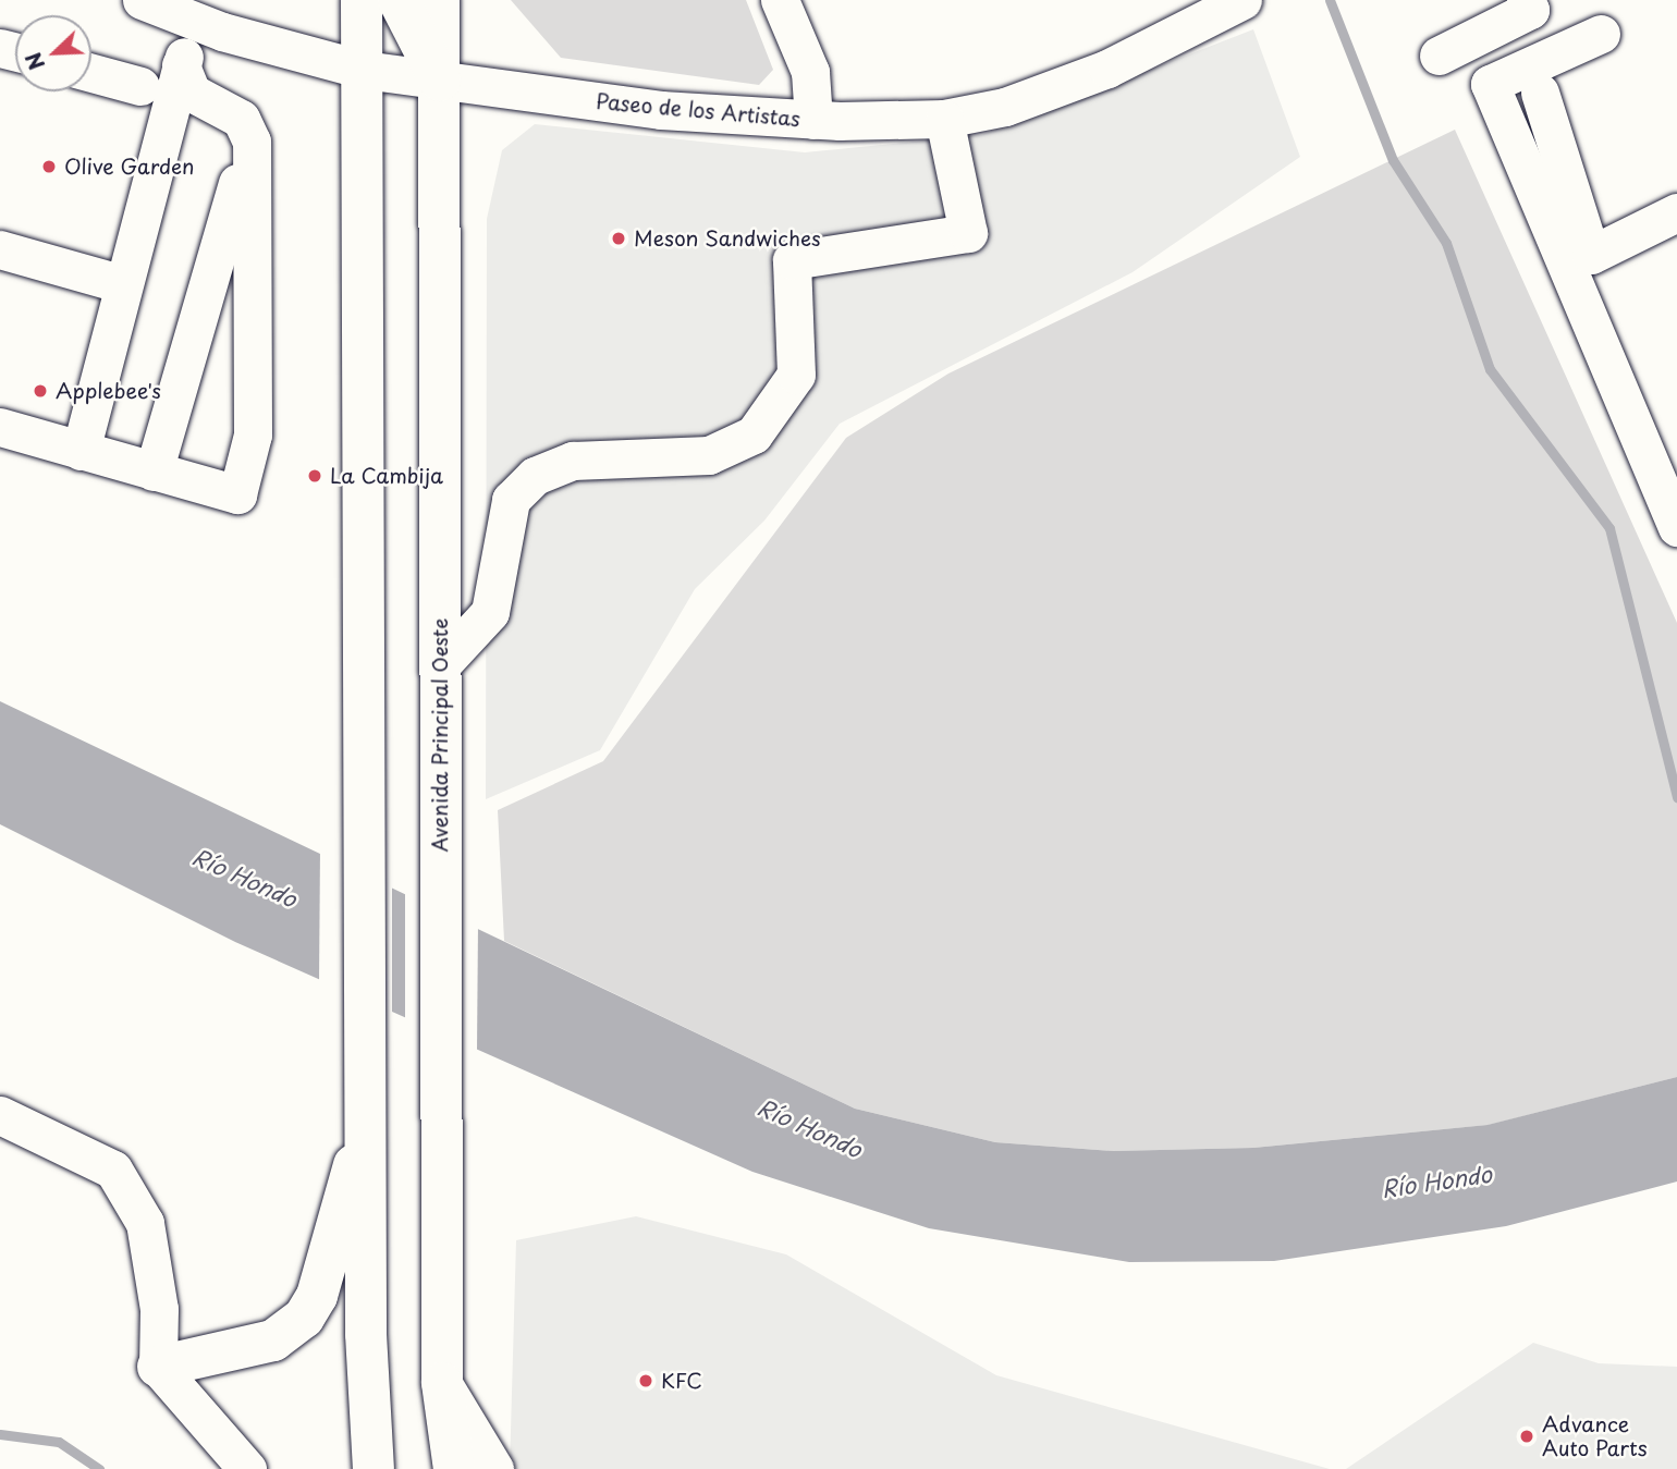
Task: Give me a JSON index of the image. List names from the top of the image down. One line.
{"streets":{"main road":["Avenida Principal Oeste"],"street":["Paseo de los Artistas"]},"crossings":[["Paseo de los Artistas","Avenida Principal Oeste"]],"water":["Río Hondo"],"places":["Olive Garden","Meson Sandwiches","Applebee's","La Cambija","KFC","Advance Auto Parts"],"north":"bottom left"}
